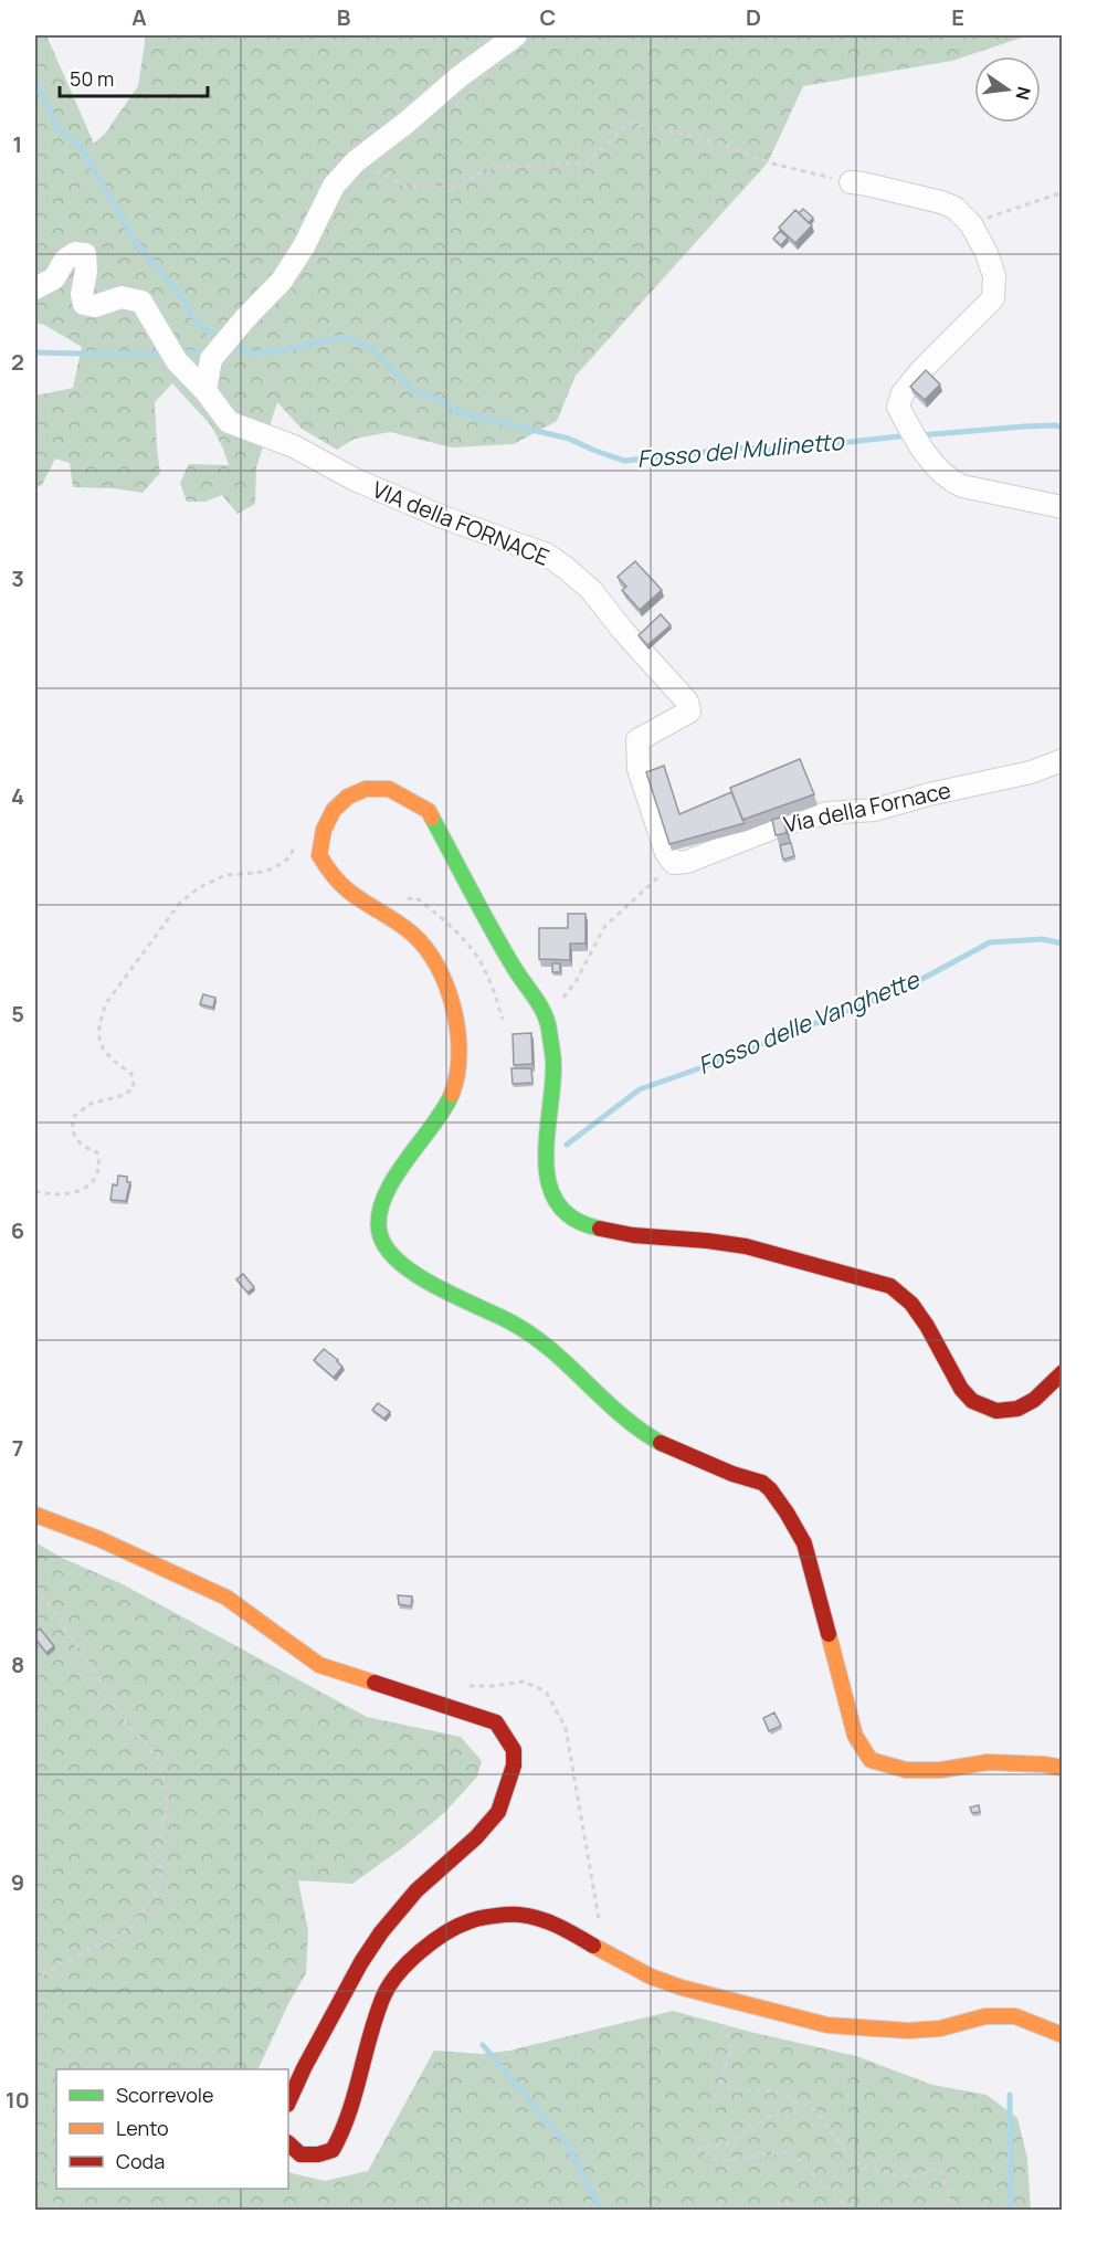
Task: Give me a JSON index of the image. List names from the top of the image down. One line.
{"streets":{"street":["VIA della FORNACE","Via della Fornace"]},"crossings":[["VIA della FORNACE","Via della Fornace"]],"water":["Fosso del Mulinetto","Fosso delle Vanghette"],"legend":["Scorrevole","Lento","Coda"],"scale_bar":"50 m","north":"right","grid":{"columns":["A","B","C","D","E"],"rows":["1","2","3","4","5","6","7","8","9","10"]}}
